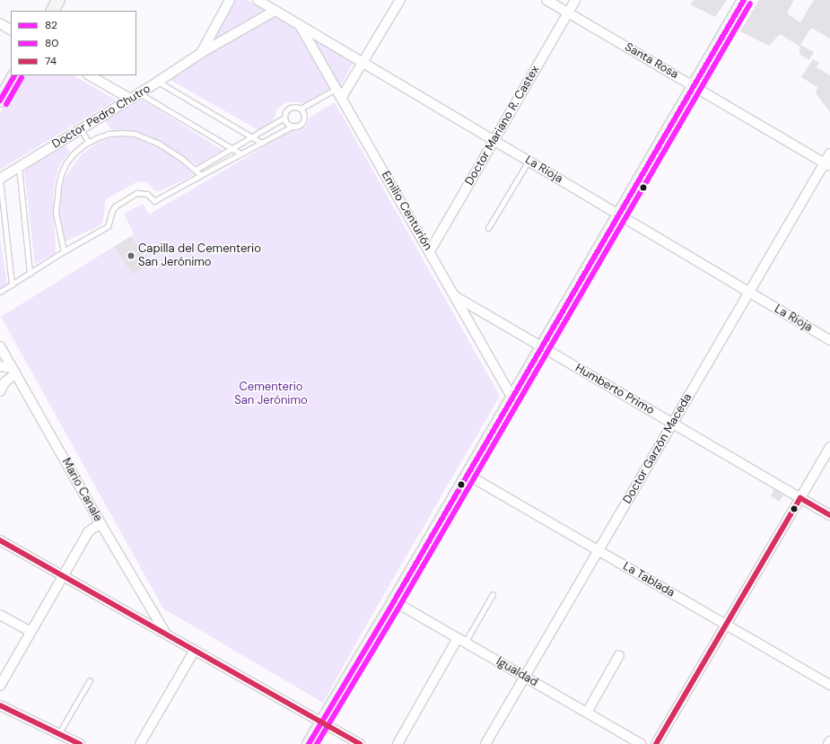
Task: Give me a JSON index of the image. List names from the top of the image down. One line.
{"streets":{"street":["Santa Rosa","Doctor Pedro Chutro","Doctor Mariano R. Castex","La Rioja","Emilio Centurión","Humberto Primo","Doctor Garzón Maceda","Mario Canale","La Tablada","Igualdad"]},"crossings":[["Santa Rosa","Doctor Mariano R. Castex"],["Santa Rosa","Doctor Garzón Maceda"],["Doctor Pedro Chutro","La Rioja"],["Doctor Mariano R. Castex","La Rioja"],["Doctor Mariano R. Castex","Emilio Centurión"],["La Rioja","Emilio Centurión"],["La Rioja","Doctor Garzón Maceda"],["Emilio Centurión","Humberto Primo"],["Humberto Primo","Doctor Garzón Maceda"],["Doctor Garzón Maceda","La Tablada"],["Doctor Garzón Maceda","Igualdad"]],"parks":["Cementerio San Jerónimo"],"places":["Capilla del Cementerio San Jerónimo"],"lines":["transit line 82","transit line 80","transit line 74"],"legend":["82","80","74"]}
